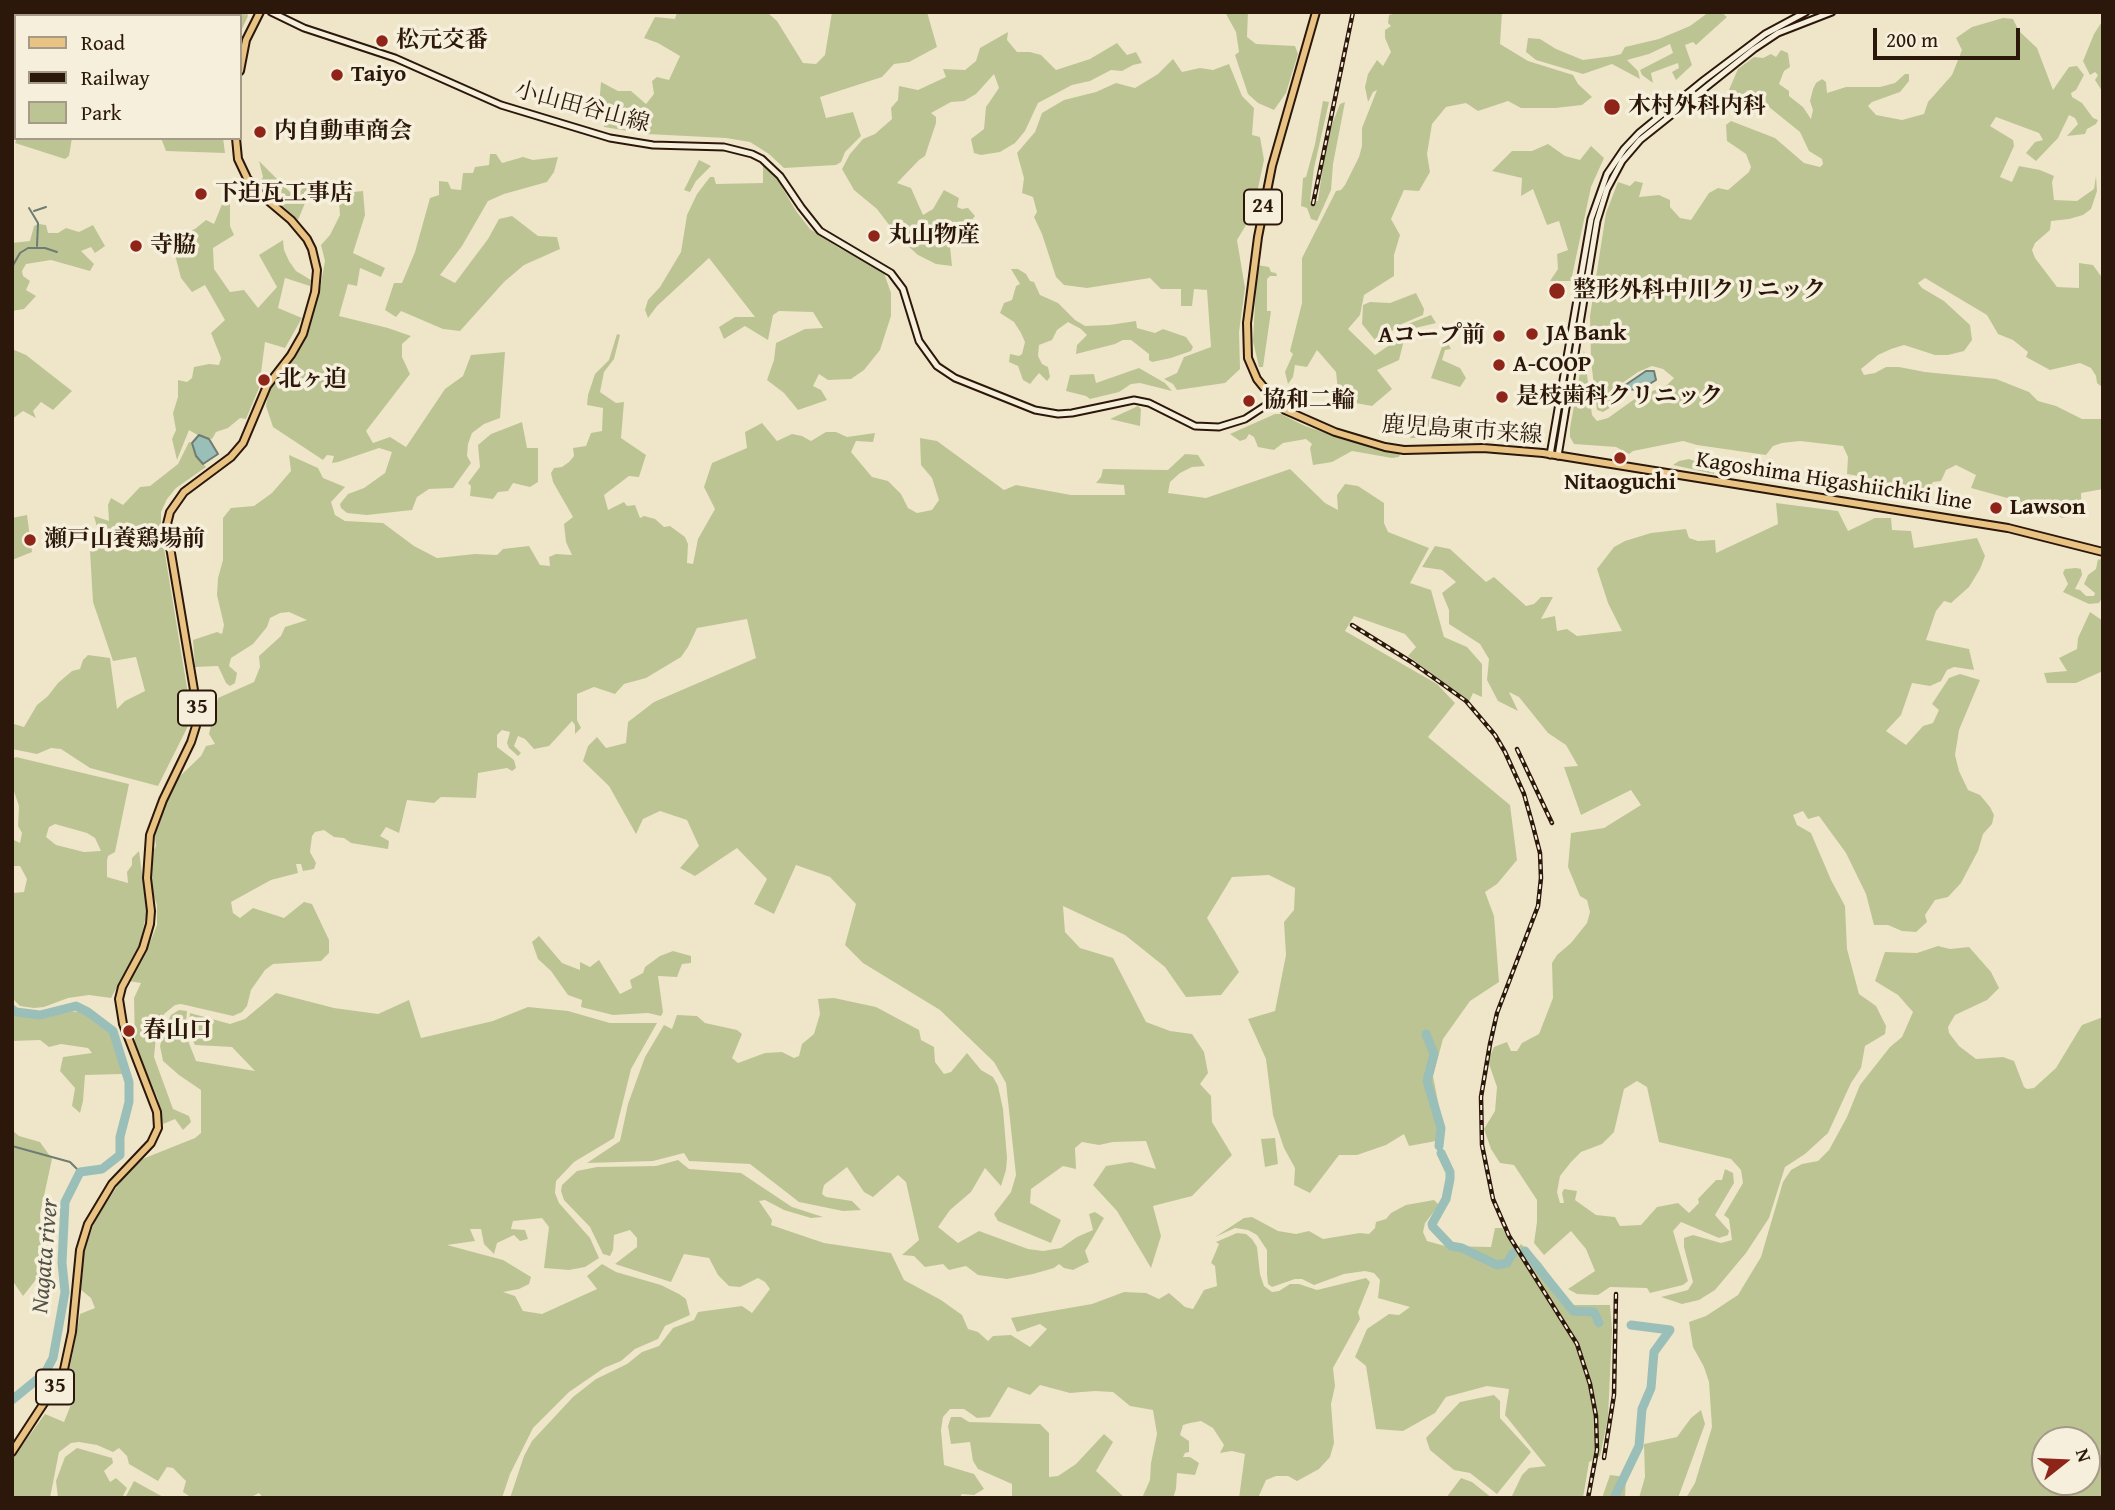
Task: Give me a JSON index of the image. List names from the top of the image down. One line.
{"streets":{"main road":["小山田谷山線","24","鹿児島東市来線","Kagoshima Higashiichiki line","35"]},"crossings":[["小山田谷山線","鹿児島東市来線"],["鹿児島東市来線","Kagoshima Higashiichiki line"]],"water":["Nagata river"],"places":["松元交番","Taiyo","木村外科内科","内自動車商会","下迫瓦工事店","丸山物産","寺脇","整形外科中川クリニック","JA Bank","Aコープ前","A-COOP","北ヶ迫","是枝歯科クリニック","協和二輪","Nitaoguchi","Lawson","瀬戸山養鶏場前","春山口"],"legend":["Road","Railway","Park"],"scale_bar":"200 m","north":"right"}
